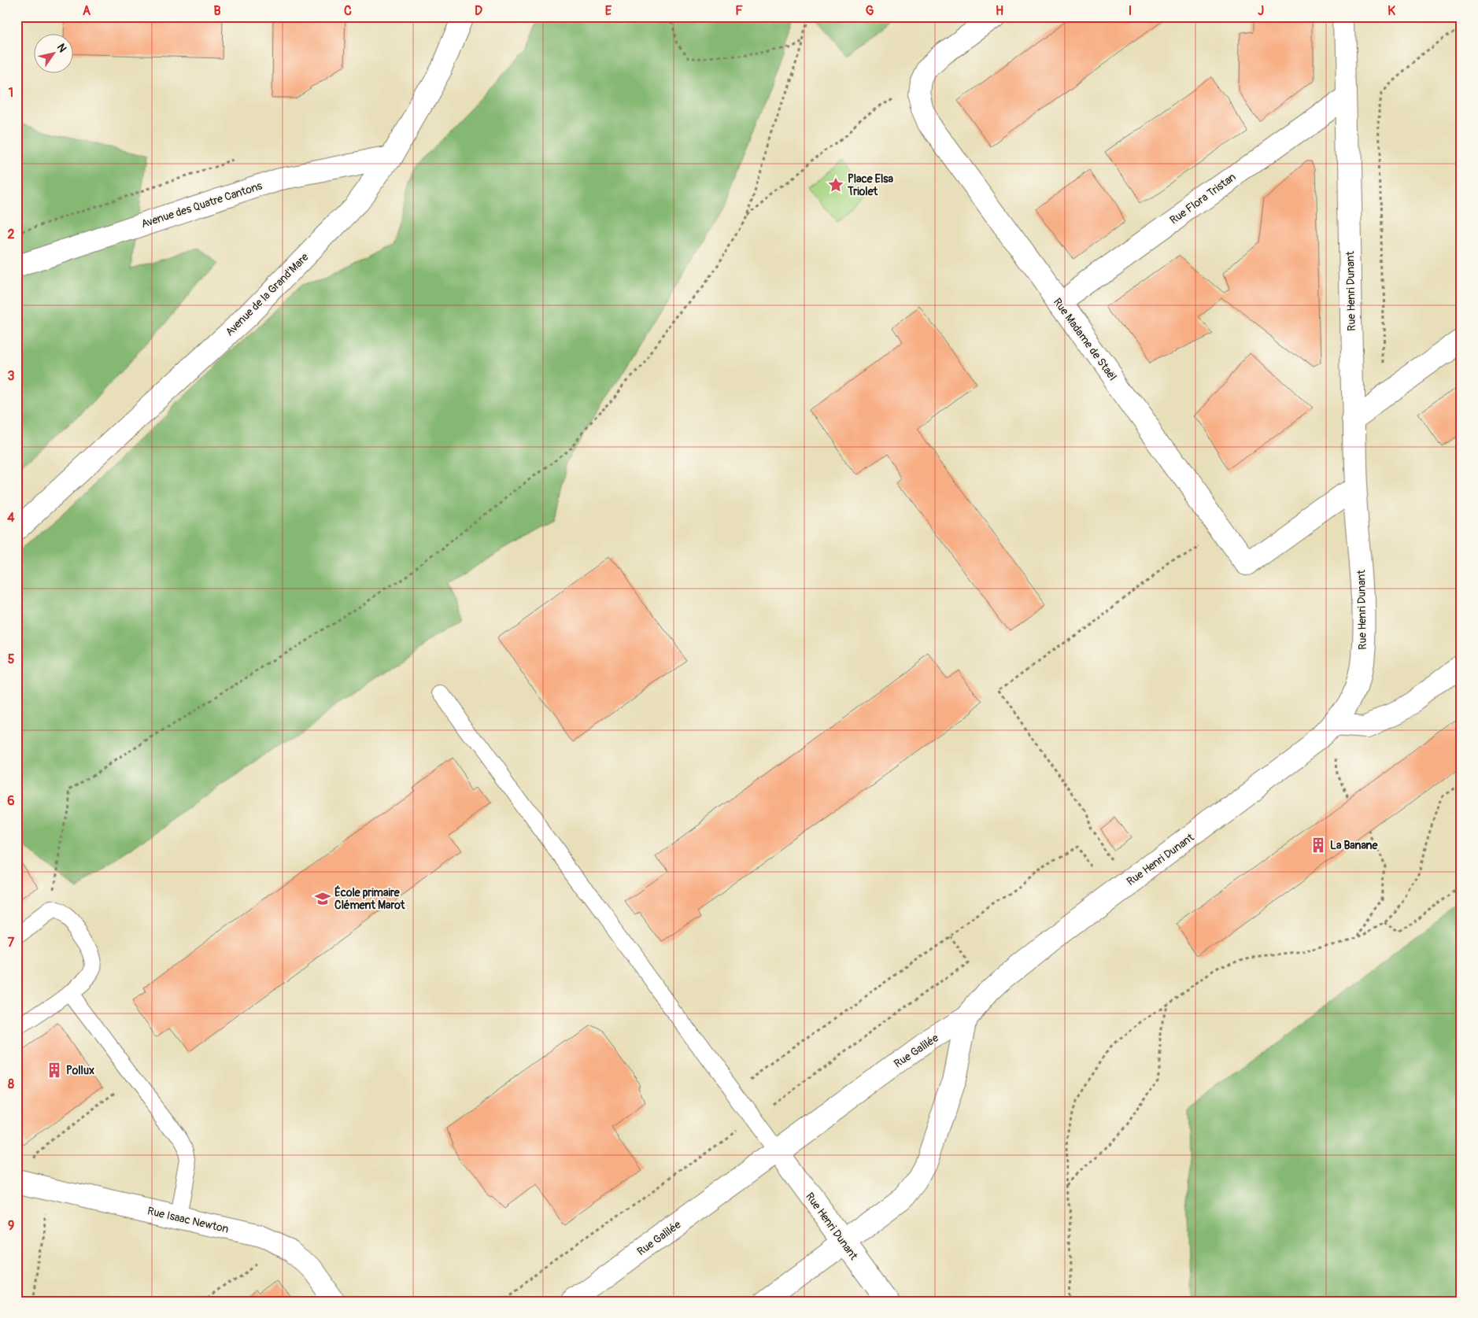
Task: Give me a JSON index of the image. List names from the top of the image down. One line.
{"streets":{"street":["Rue Flora Tristan","Avenue des Quatre Cantons","Rue Henri Dunant","Avenue de la Grand'Mare","Rue Madame de Staël","Rue Galilée","Rue Isaac Newton"]},"crossings":[["Rue Flora Tristan","Rue Henri Dunant"],["Rue Flora Tristan","Rue Madame de Staël"],["Avenue des Quatre Cantons","Avenue de la Grand'Mare"],["Rue Henri Dunant","Rue Madame de Staël"],["Rue Henri Dunant","Rue Galilée"]],"places":{"place":["Place Elsa Triolet"],"building":["La Banane","Pollux"],"school or university":["École primaire Clément Marot"]},"north":"top right","grid":{"columns":["A","B","C","D","E","F","G","H","I","J","K"],"rows":["1","2","3","4","5","6","7","8","9"]}}
